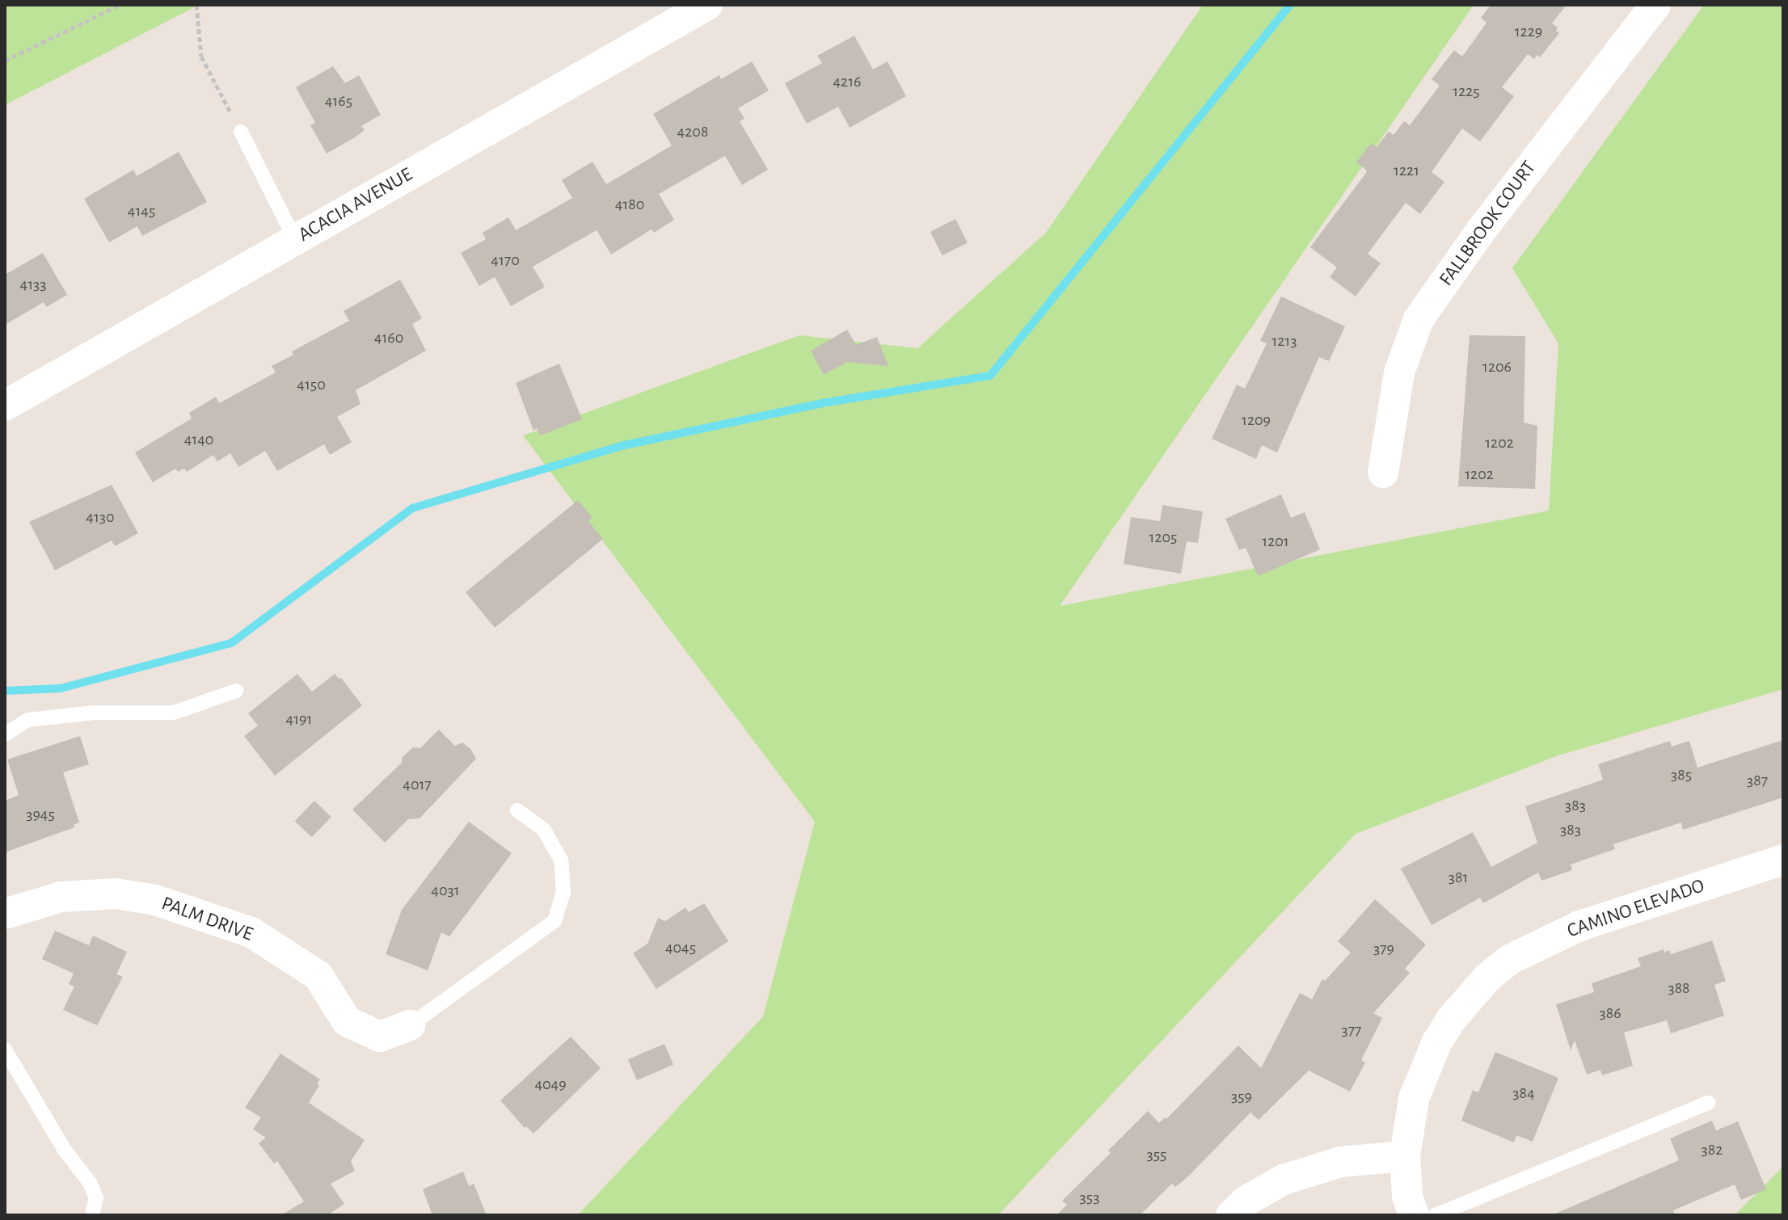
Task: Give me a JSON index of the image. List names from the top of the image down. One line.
{"streets":{"street":["ACACIA AVENUE","FALLBROOK COURT","CAMINO ELEVADO","PALM DRIVE"]},"house_numbers":["1229","4216","1225","4165","4208","1221","4180","4145","4170","4133","4160","1213","1206","4150","1209","4140","1202","1202","4130","1205","1201","4191","385","387","4017","383","3945","383","381","4031","4045","379","388","386","377","4049","384","359","382","355","353"]}
